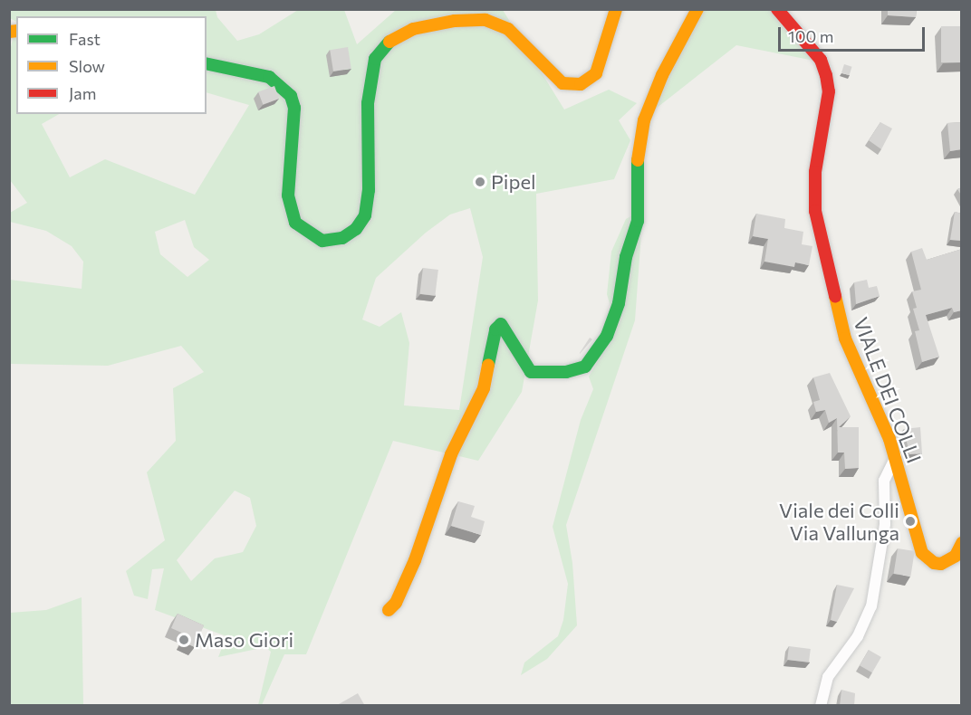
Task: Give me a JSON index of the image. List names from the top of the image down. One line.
{"streets":{"main road":["VIALE DEI COLLI"]},"places":["Pipel","Viale dei Colli Via Vallunga","Maso Giori"],"legend":["Fast","Slow","Jam"],"scale_bar":"100 m"}
